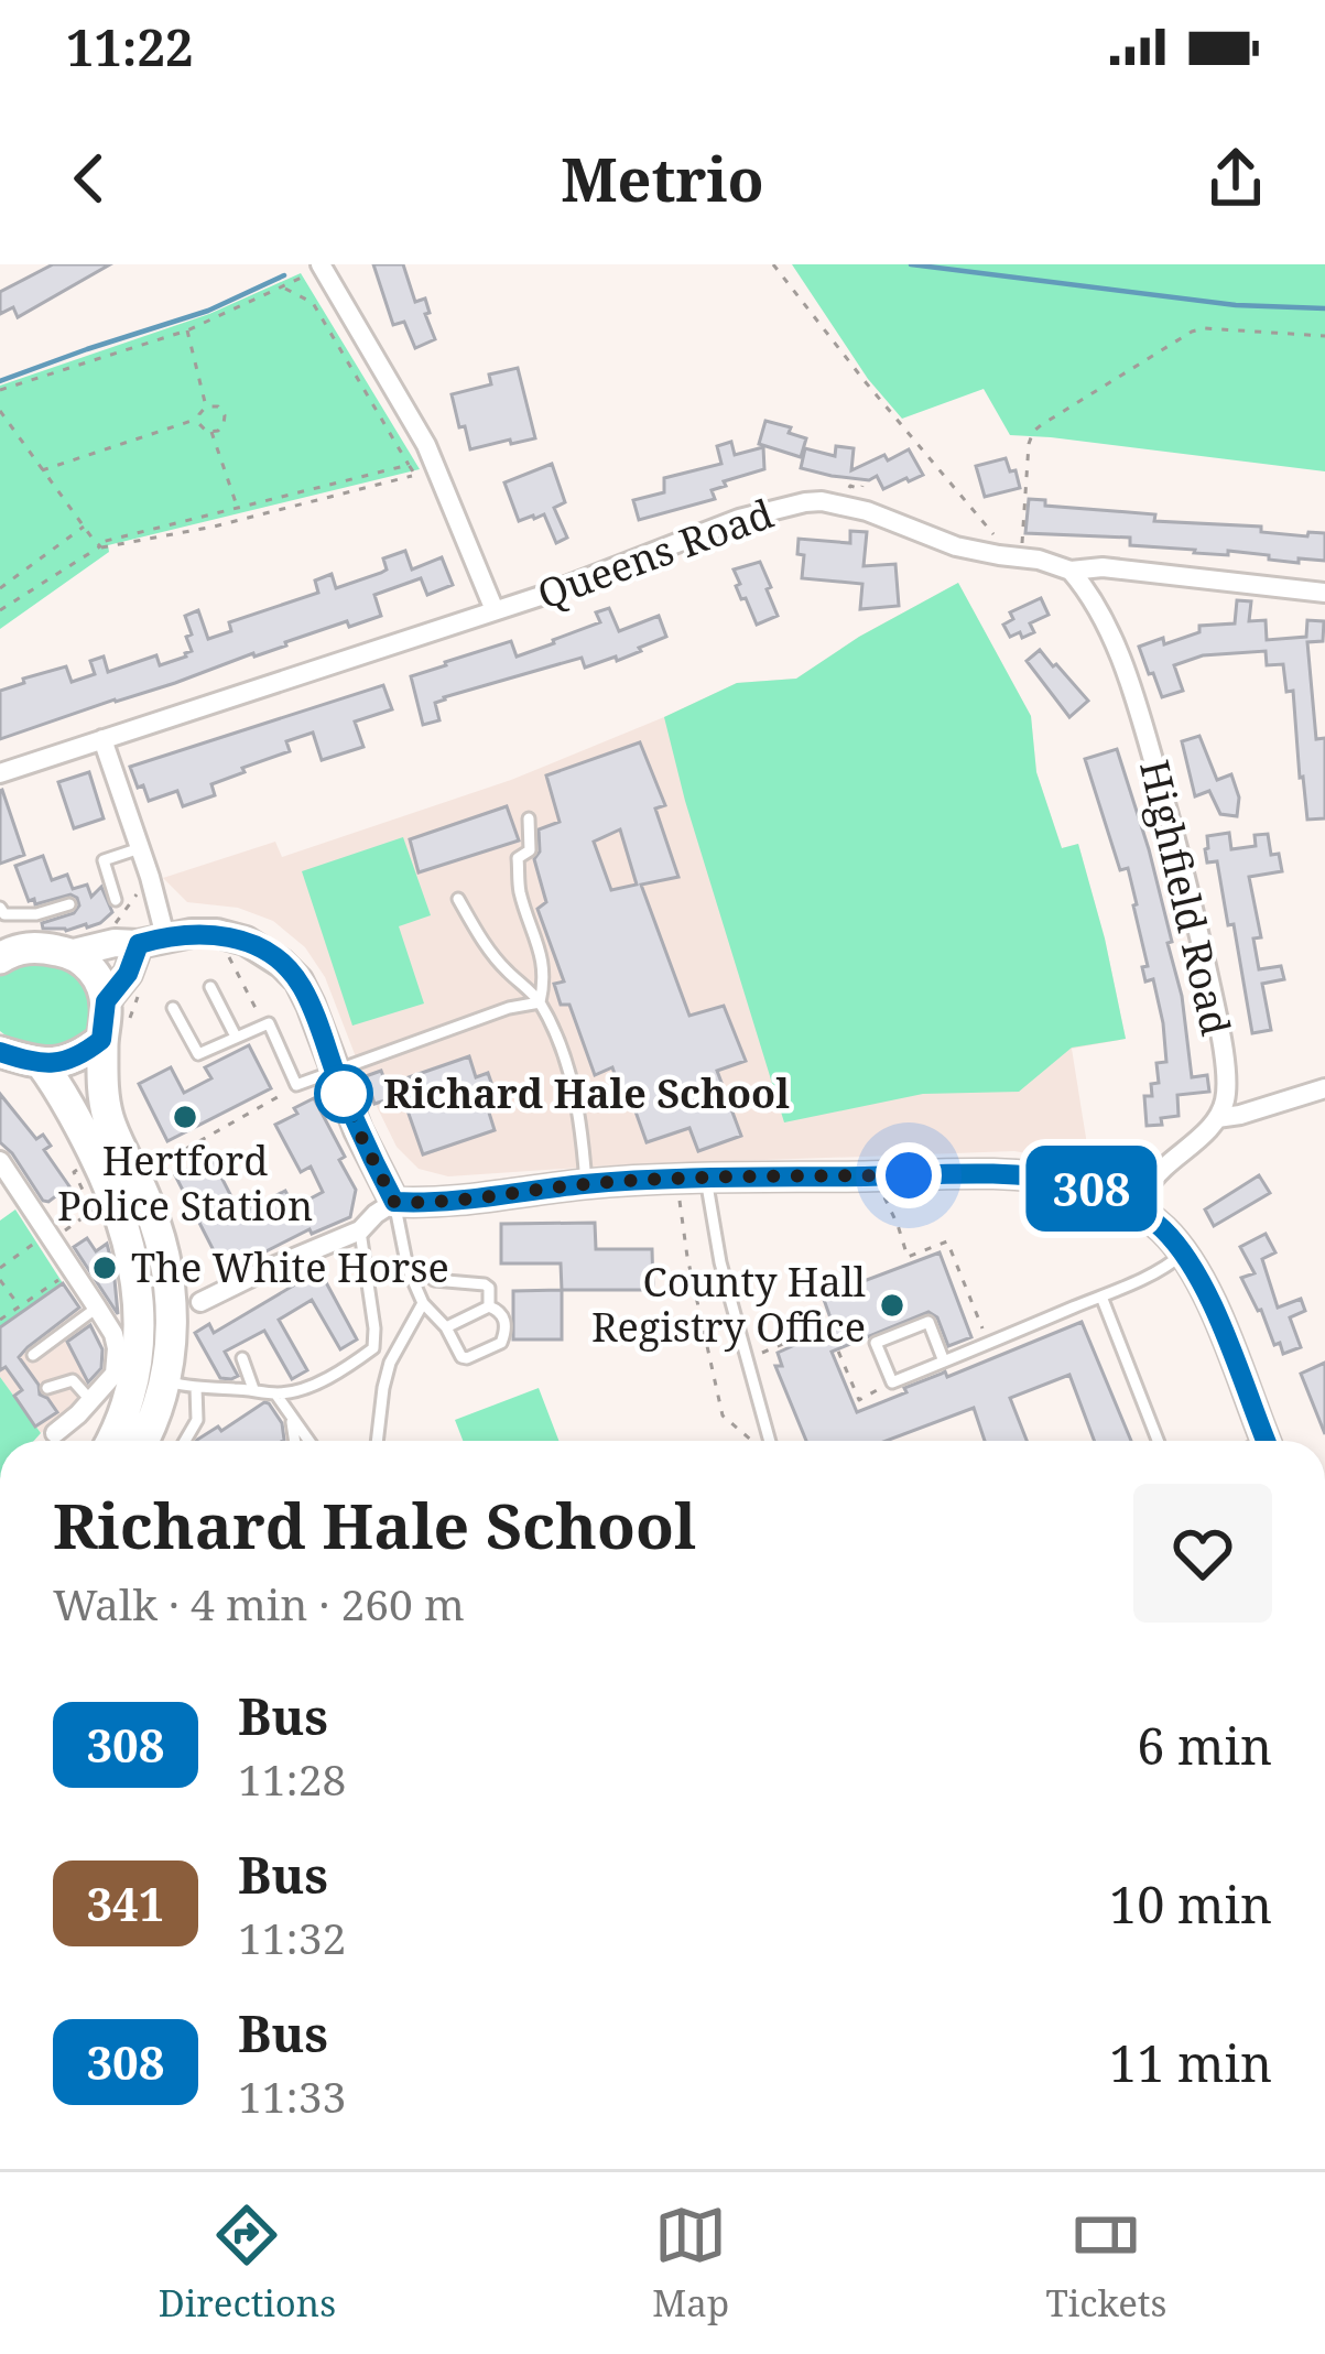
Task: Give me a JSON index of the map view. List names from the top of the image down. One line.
{"streets":{"street":["Queens Road","Highfield Road"]},"crossings":[["Queens Road","Highfield Road"]],"places":["Richard Hale School","Hertford Police Station","The White Horse","County Hall Registry Office"],"lines":["bus line 308"],"page":{"status":"11:22","header":"Metrio","on_map":"308","heading":["Richard Hale School","Walk · 4 min · 260 m"],"list":[{"mark":"308","name":"Bus","note":"11:28","value":"6 min"},{"mark":"341","name":"Bus","note":"11:32","value":"10 min"},{"mark":"308","name":"Bus","note":"11:33","value":"11 min"}],"tabs":["Directions","Map","Tickets"]}}
